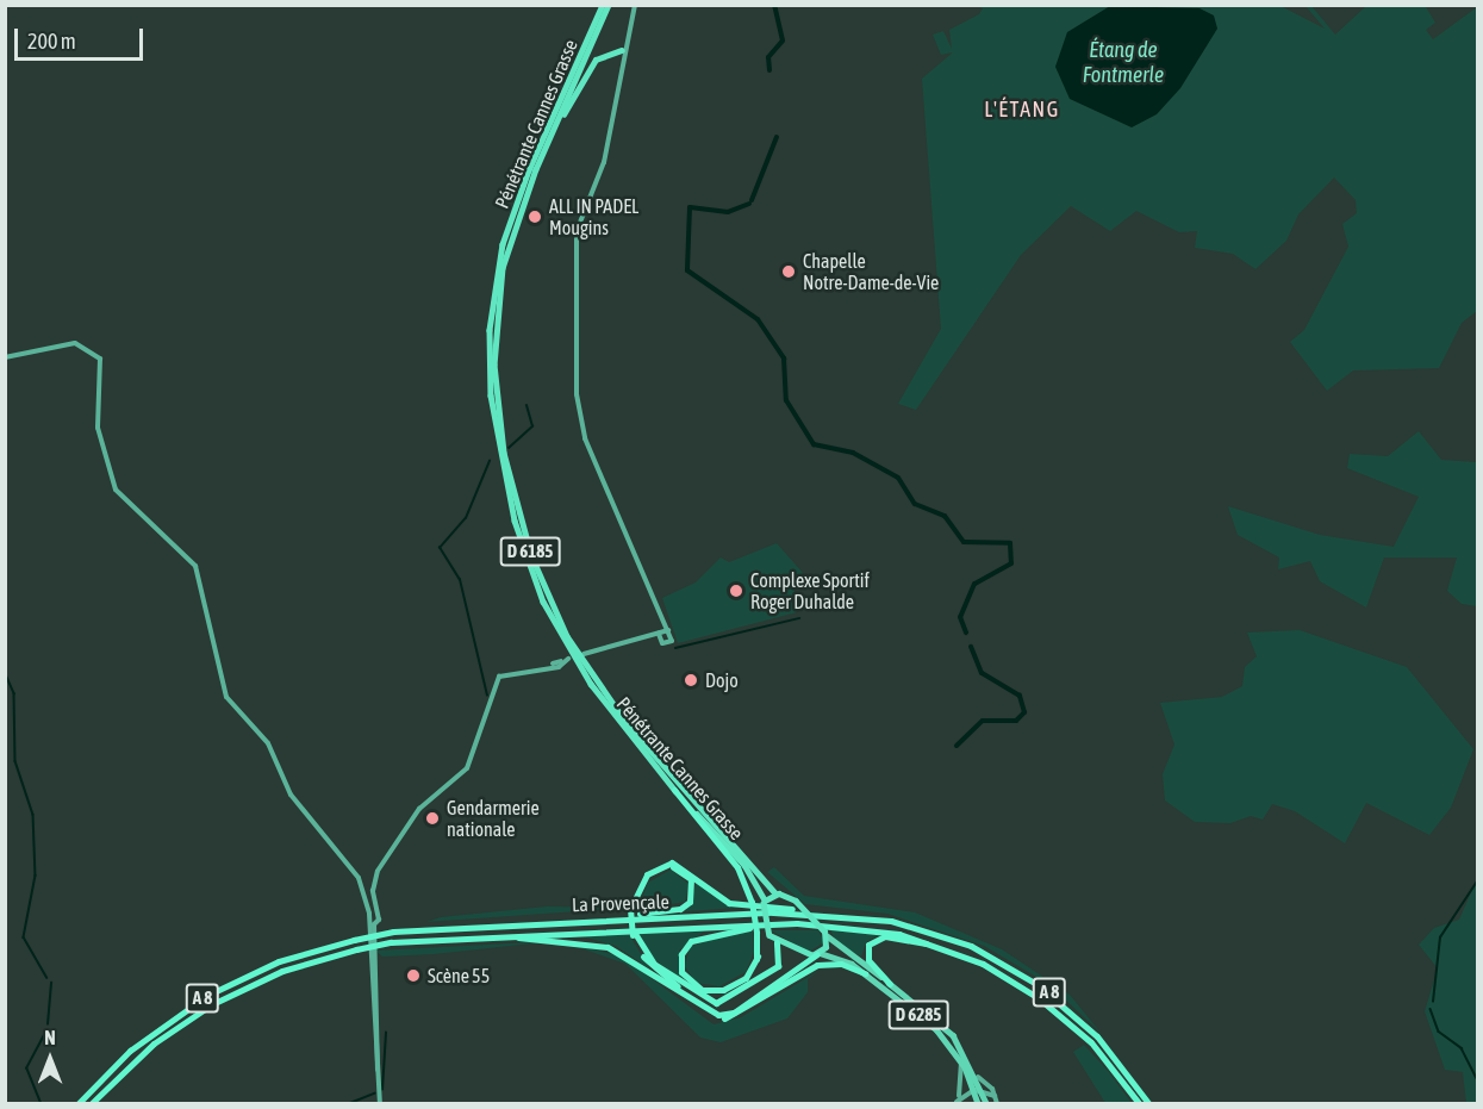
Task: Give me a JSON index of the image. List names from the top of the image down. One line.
{"streets":{"highway":["Pénétrante Cannes Grasse","D 6185","La Provençale","A 8"],"main road":["D 6285"]},"districts":["L'ÉTANG"],"water":["Étang de Fontmerle"],"places":["ALL IN PADEL Mougins","Chapelle Notre-Dame-de-Vie","Complexe Sportif Roger Duhalde","Dojo","Gendarmerie nationale","Scène 55"],"scale_bar":"200 m","north":"top"}
